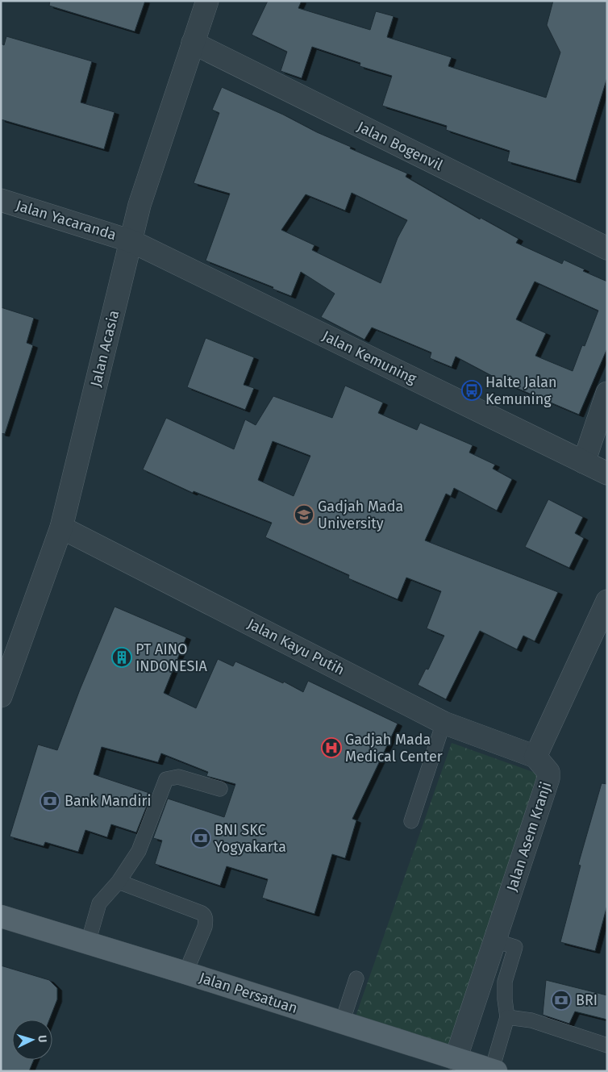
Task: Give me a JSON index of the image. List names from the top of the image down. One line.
{"streets":{"main road":["Jalan Persatuan"],"street":["Jalan Bogenvil","Jalan Yacaranda","Jalan Acasia","Jalan Kemuning","Jalan Kayu Putih","Jalan Asem Kranji"]},"crossings":[["Jalan Bogenvil","Jalan Acasia"],["Jalan Yacaranda","Jalan Acasia"],["Jalan Yacaranda","Jalan Kemuning"],["Jalan Acasia","Jalan Kemuning"],["Jalan Acasia","Jalan Kayu Putih"],["Jalan Kayu Putih","Jalan Asem Kranji"],["Jalan Asem Kranji","Jalan Persatuan"]],"places":{"bus stop":["Halte Jalan Kemuning"],"school or university":["Gadjah Mada University"],"building":["PT AINO INDONESIA"],"hospital":["Gadjah Mada Medical Center"],"bank":["Bank Mandiri","BNI SKC Yogyakarta","BRI"]},"north":"right"}
